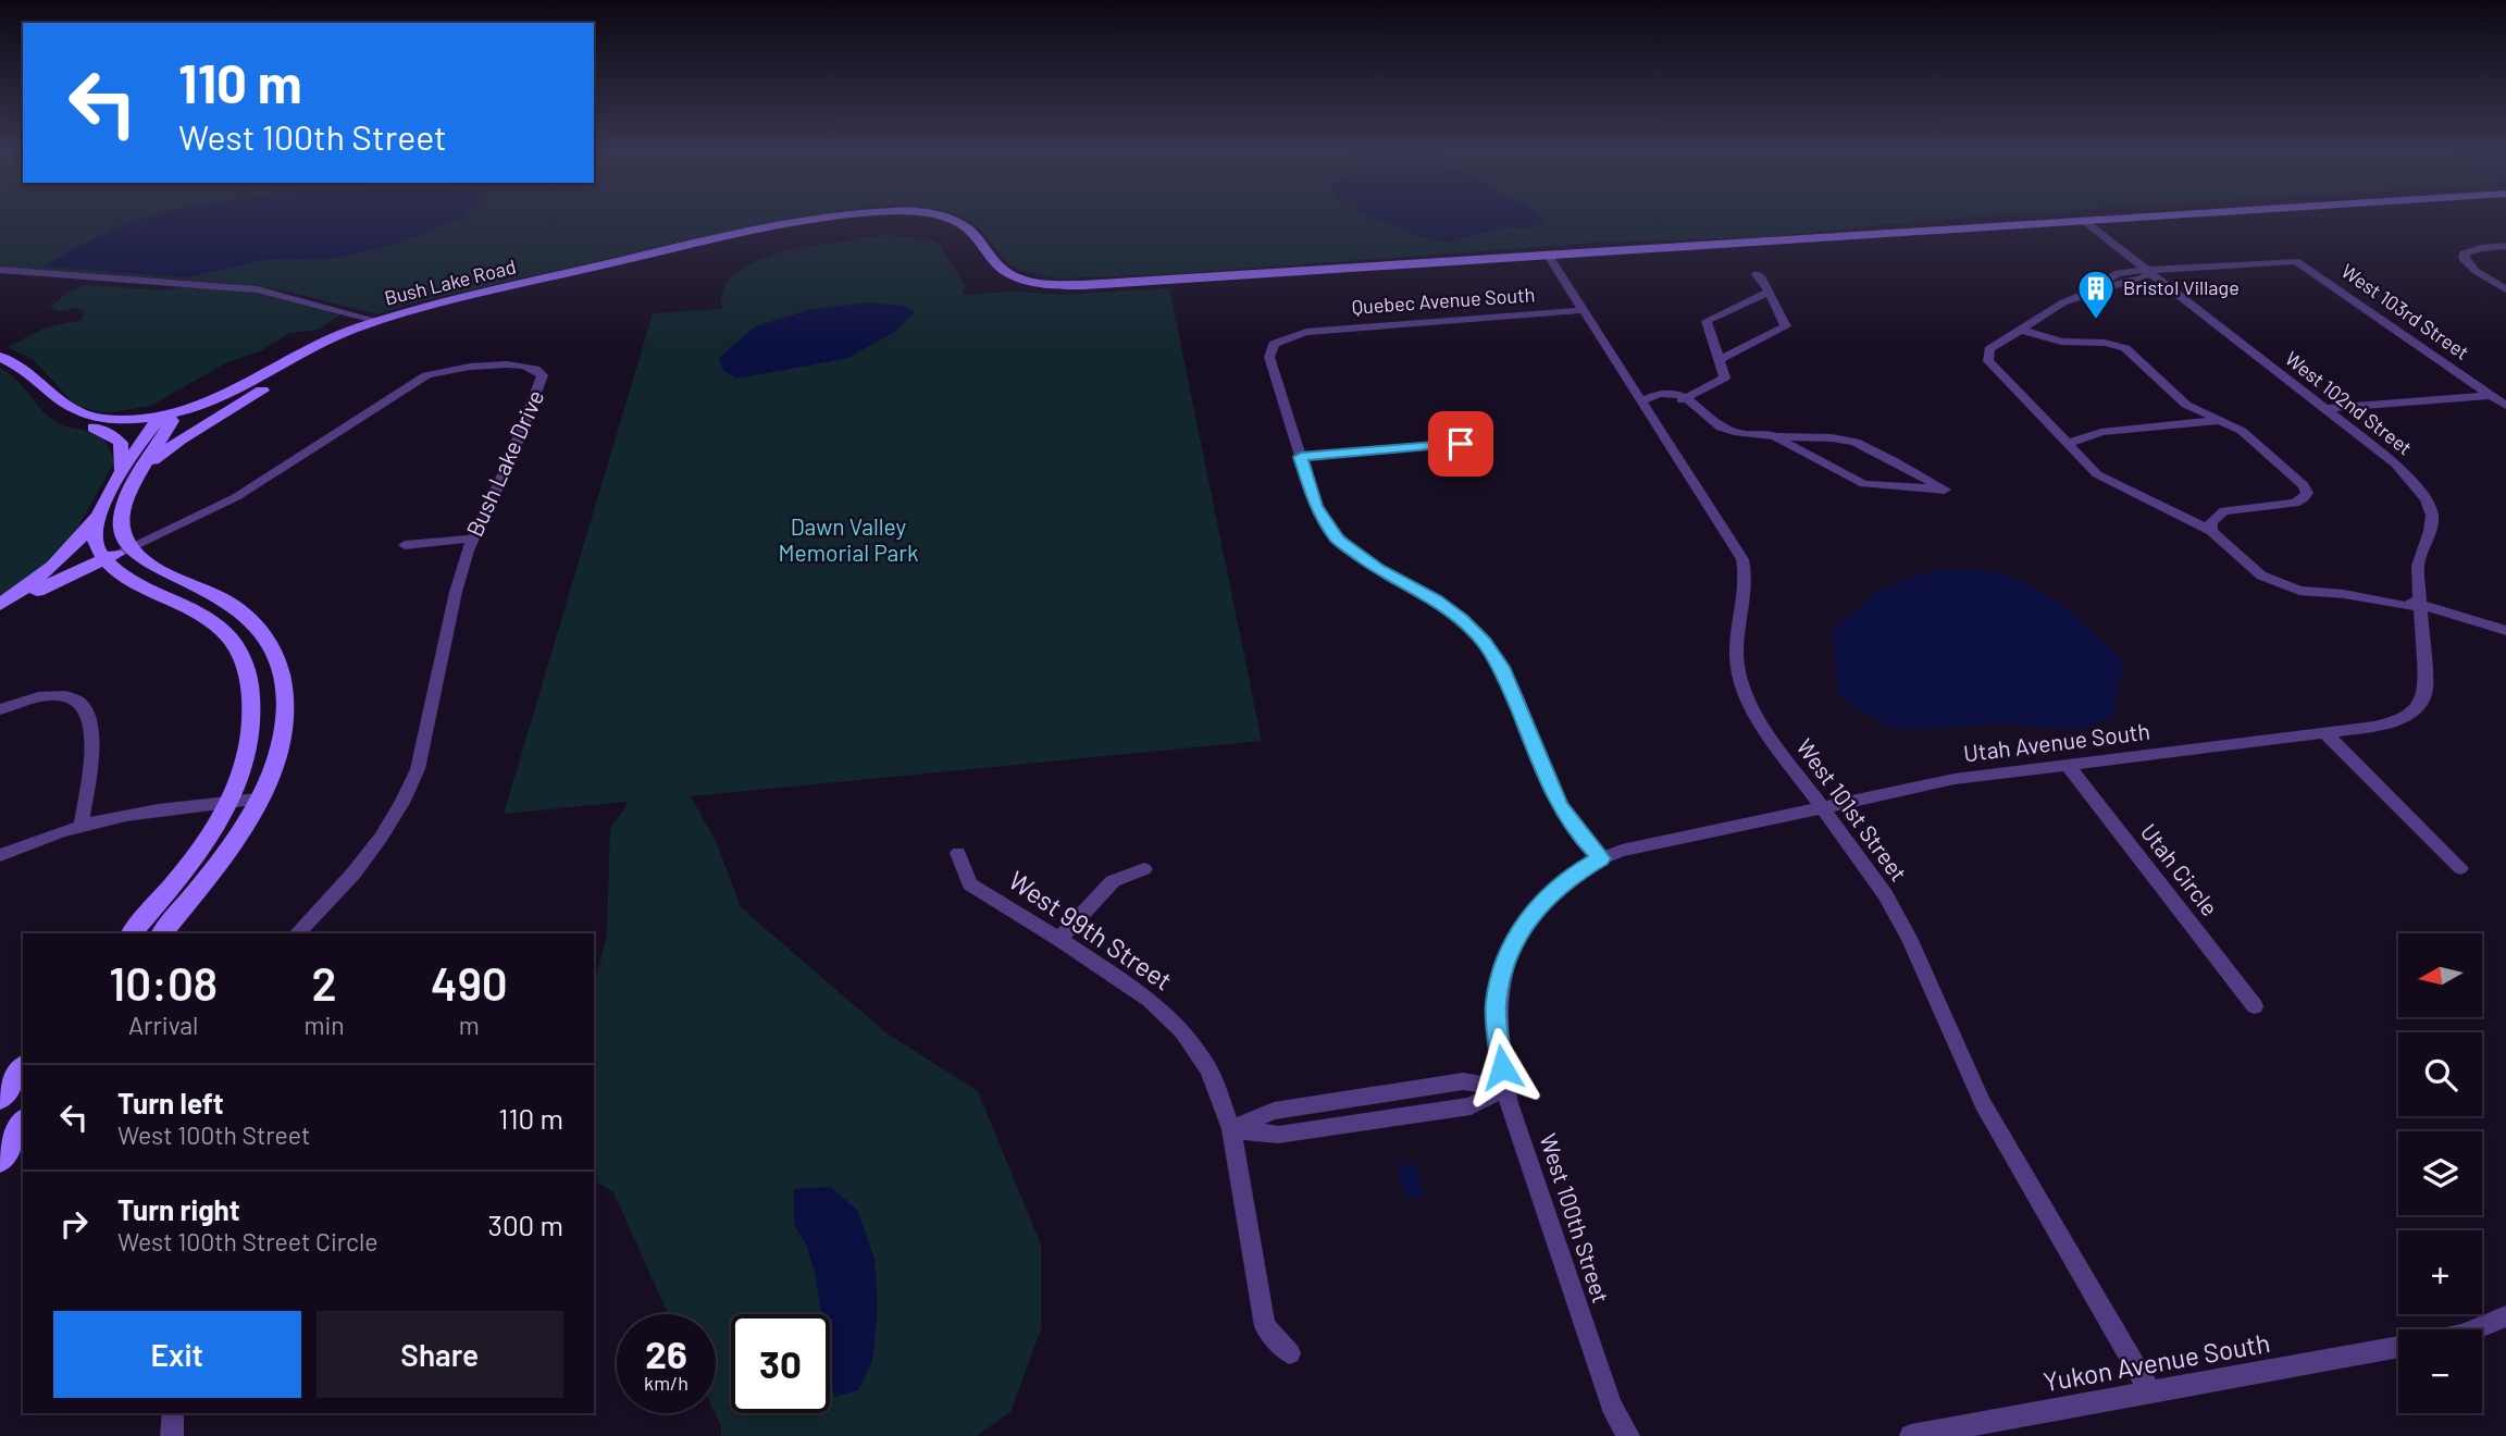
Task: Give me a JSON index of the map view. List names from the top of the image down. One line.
{"streets":{"street":["Bush Lake Road","Quebec Avenue South","West 103rd Street","West 102nd Street","Bush Lake Drive","Utah Avenue South","West 101st Street","Utah Circle","West 99th Street","West 100th Street","Yukon Avenue South"]},"crossings":[["Bush Lake Road","West 102nd Street"],["Bush Lake Road","West 101st Street"],["Quebec Avenue South","West 101st Street"],["West 103rd Street","West 102nd Street"],["West 102nd Street","Utah Avenue South"],["Utah Avenue South","West 101st Street"],["Utah Avenue South","Utah Circle"],["Utah Avenue South","West 100th Street"],["West 101st Street","Yukon Avenue South"]],"parks":["Dawn Valley Memorial Park"],"places":{"building":["Bristol Village"]},"north":"left","page":{"turn":["110 m","West 100th Street"],"map_buttons":["+","−"],"eta":["10:08","Arrival","2","min","490","m"],"list":[{"name":"Turn left","note":"West 100th Street","value":"110 m"},{"name":"Turn right","note":"West 100th Street Circle","value":"300 m"}],"buttons":["Exit","Share"],"speed":"26 km/h","limit":"30"}}
